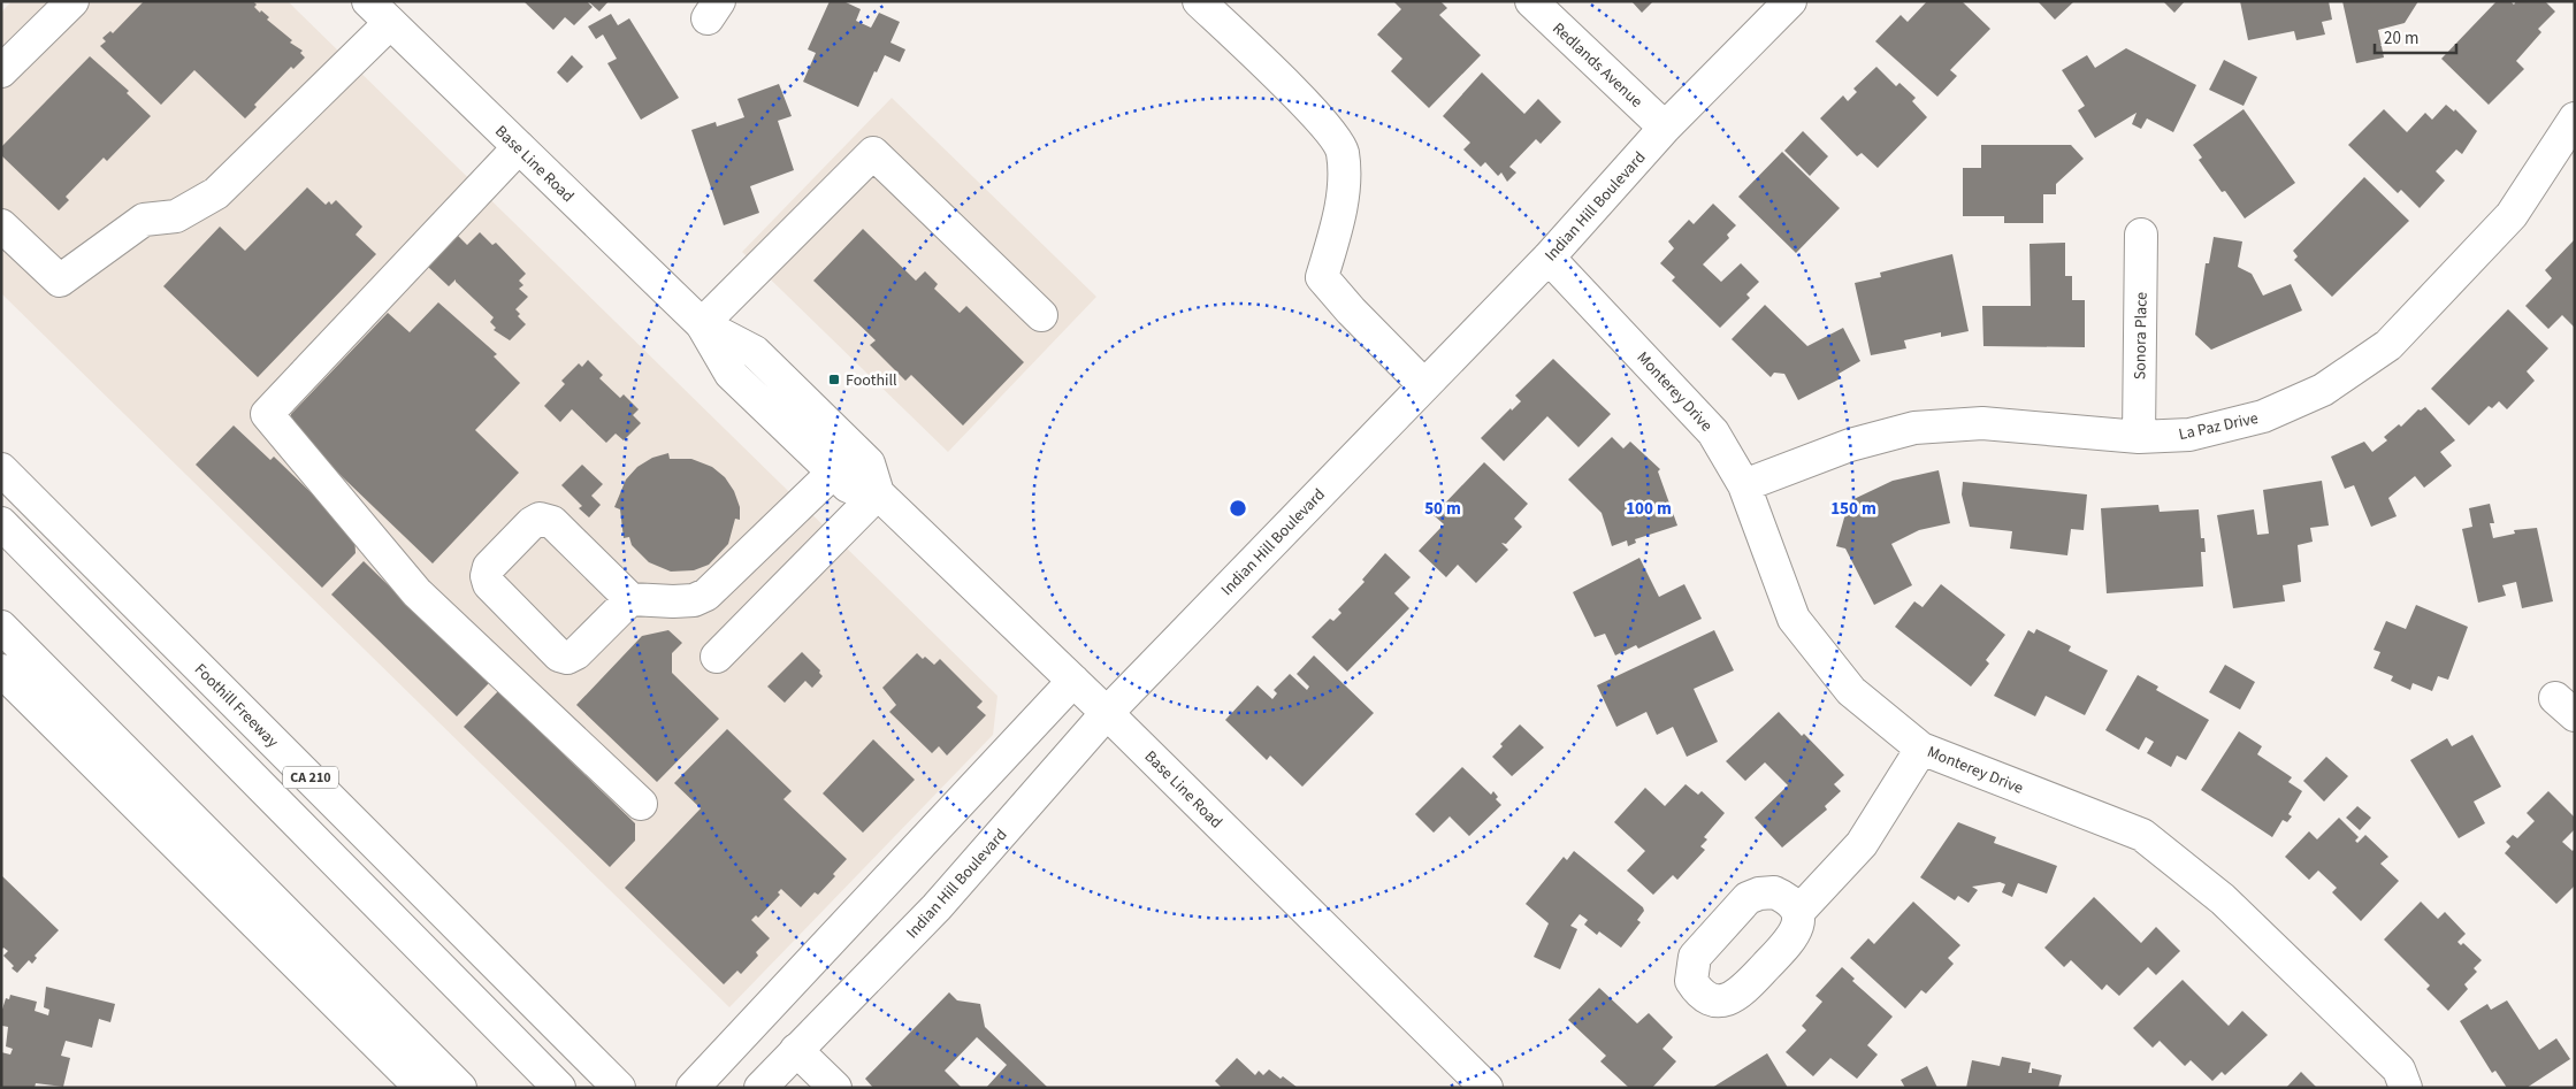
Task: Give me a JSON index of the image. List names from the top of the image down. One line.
{"streets":{"main road":["Redlands Avenue","Base Line Road","Indian Hill Boulevard","Sonora Place","Monterey Drive","La Paz Drive","Foothill Freeway","CA 210"]},"crossings":[["Redlands Avenue","Indian Hill Boulevard"],["Base Line Road","Indian Hill Boulevard"],["Indian Hill Boulevard","Monterey Drive"],["Sonora Place","La Paz Drive"],["Monterey Drive","La Paz Drive"]],"places":{"transit":["Foothill"]},"scale_bar":"20 m","rings":["50 m","100 m","150 m"]}
